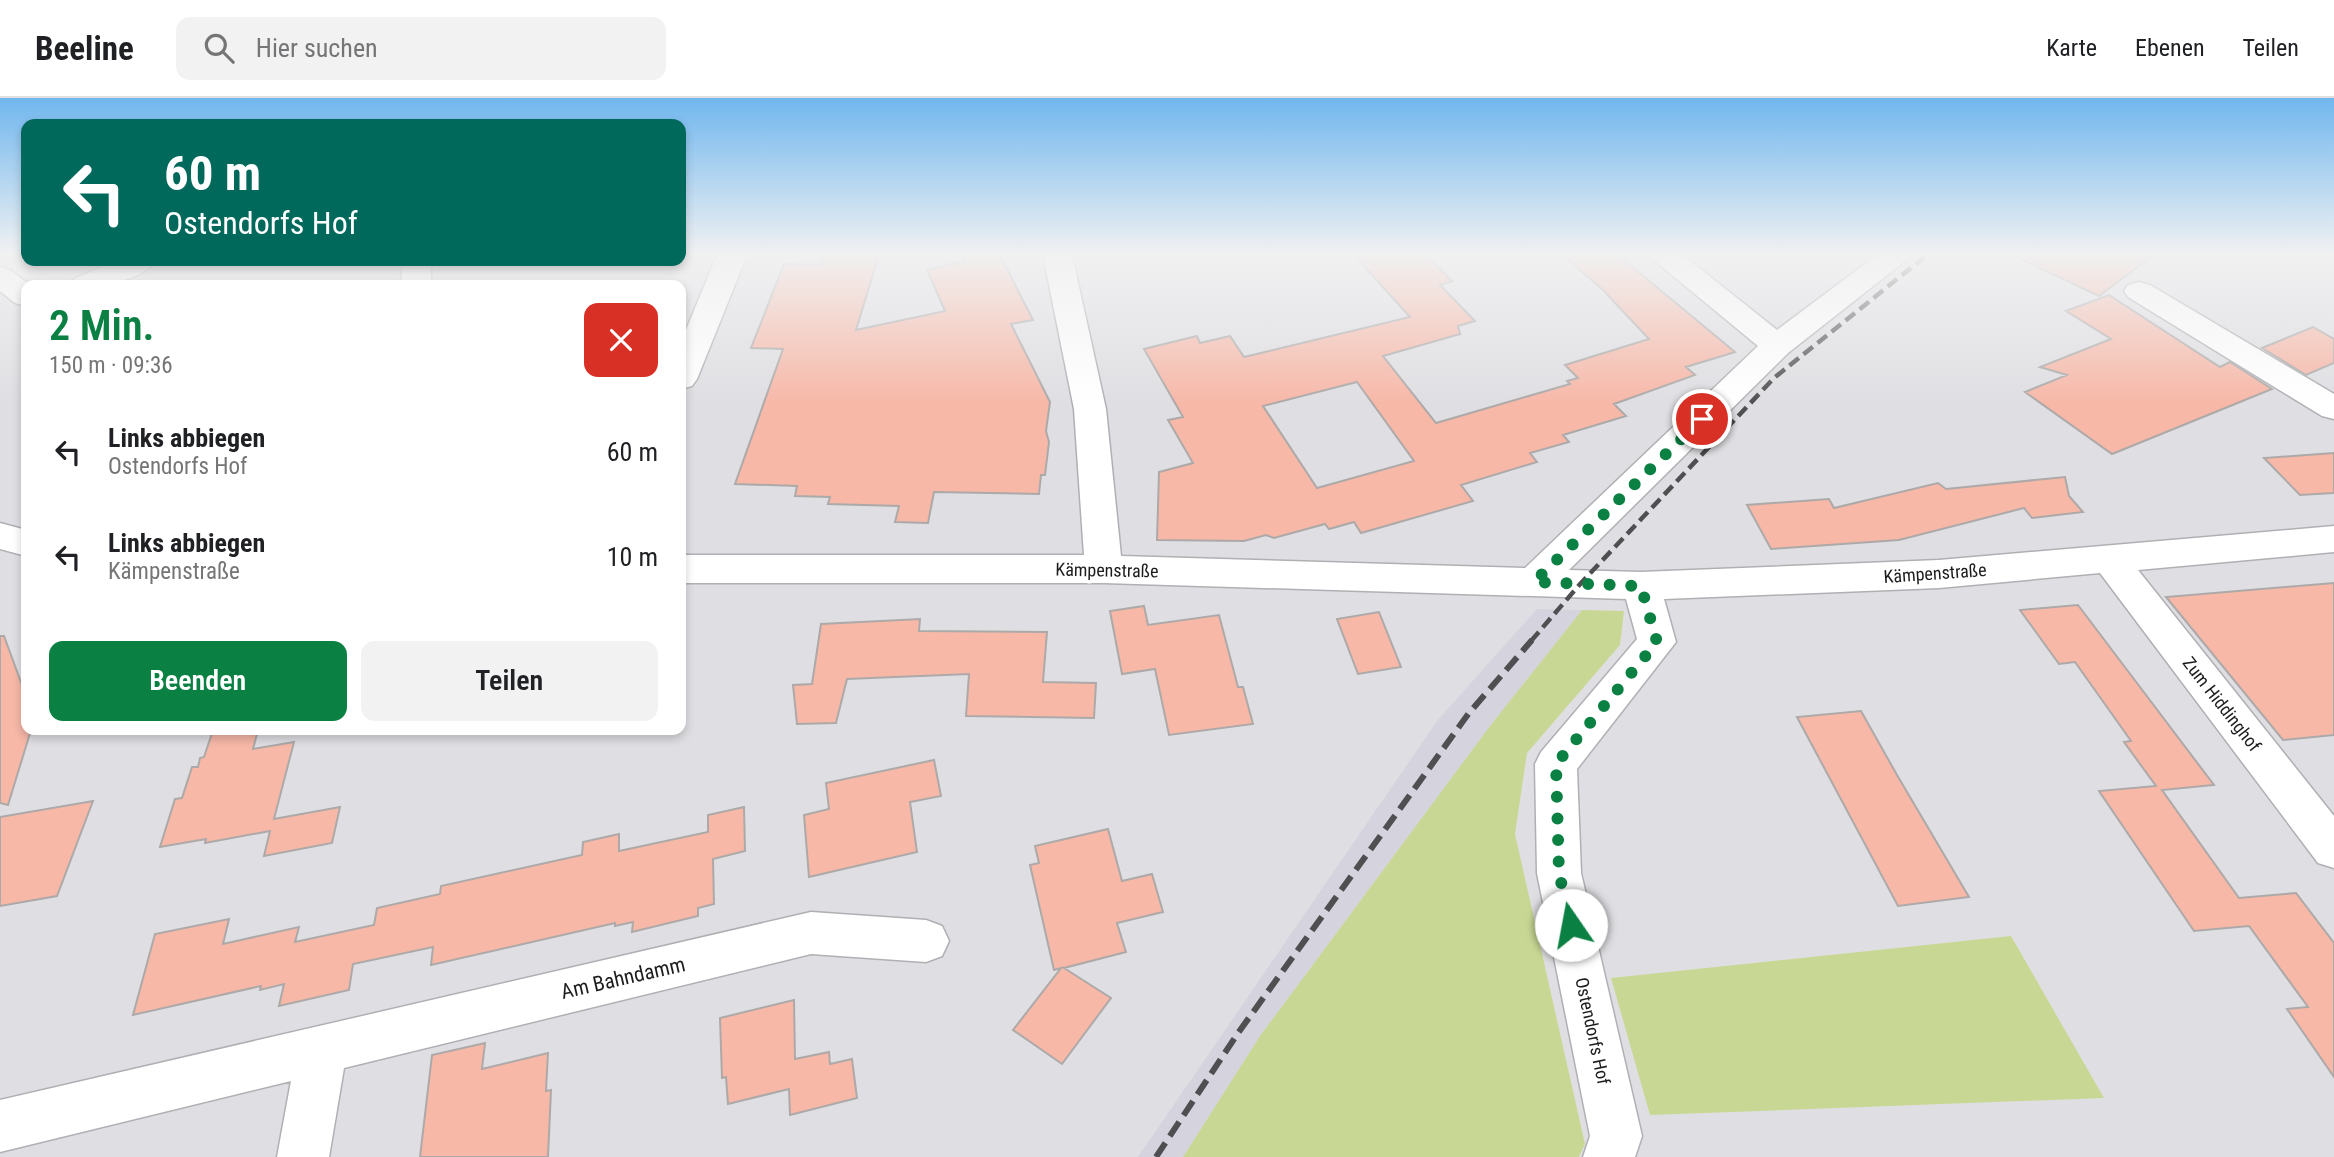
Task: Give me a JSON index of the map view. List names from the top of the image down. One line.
{"streets":{"street":["Kämpenstraße","Zum Hiddinghof","Am Bahndamm","Ostendorfs Hof"]},"crossings":[["Kämpenstraße","Zum Hiddinghof"],["Kämpenstraße","Ostendorfs Hof"]],"page":{"header":"Beeline","search":"Hier suchen","nav":["Karte","Ebenen","Teilen"],"turn":["60 m","Ostendorfs Hof"],"heading":["2 Min.","150 m · 09:36"],"list":[{"name":"Links abbiegen","note":"Ostendorfs Hof","value":"60 m"},{"name":"Links abbiegen","note":"Kämpenstraße","value":"10 m"}],"buttons":["Beenden","Teilen"]}}
